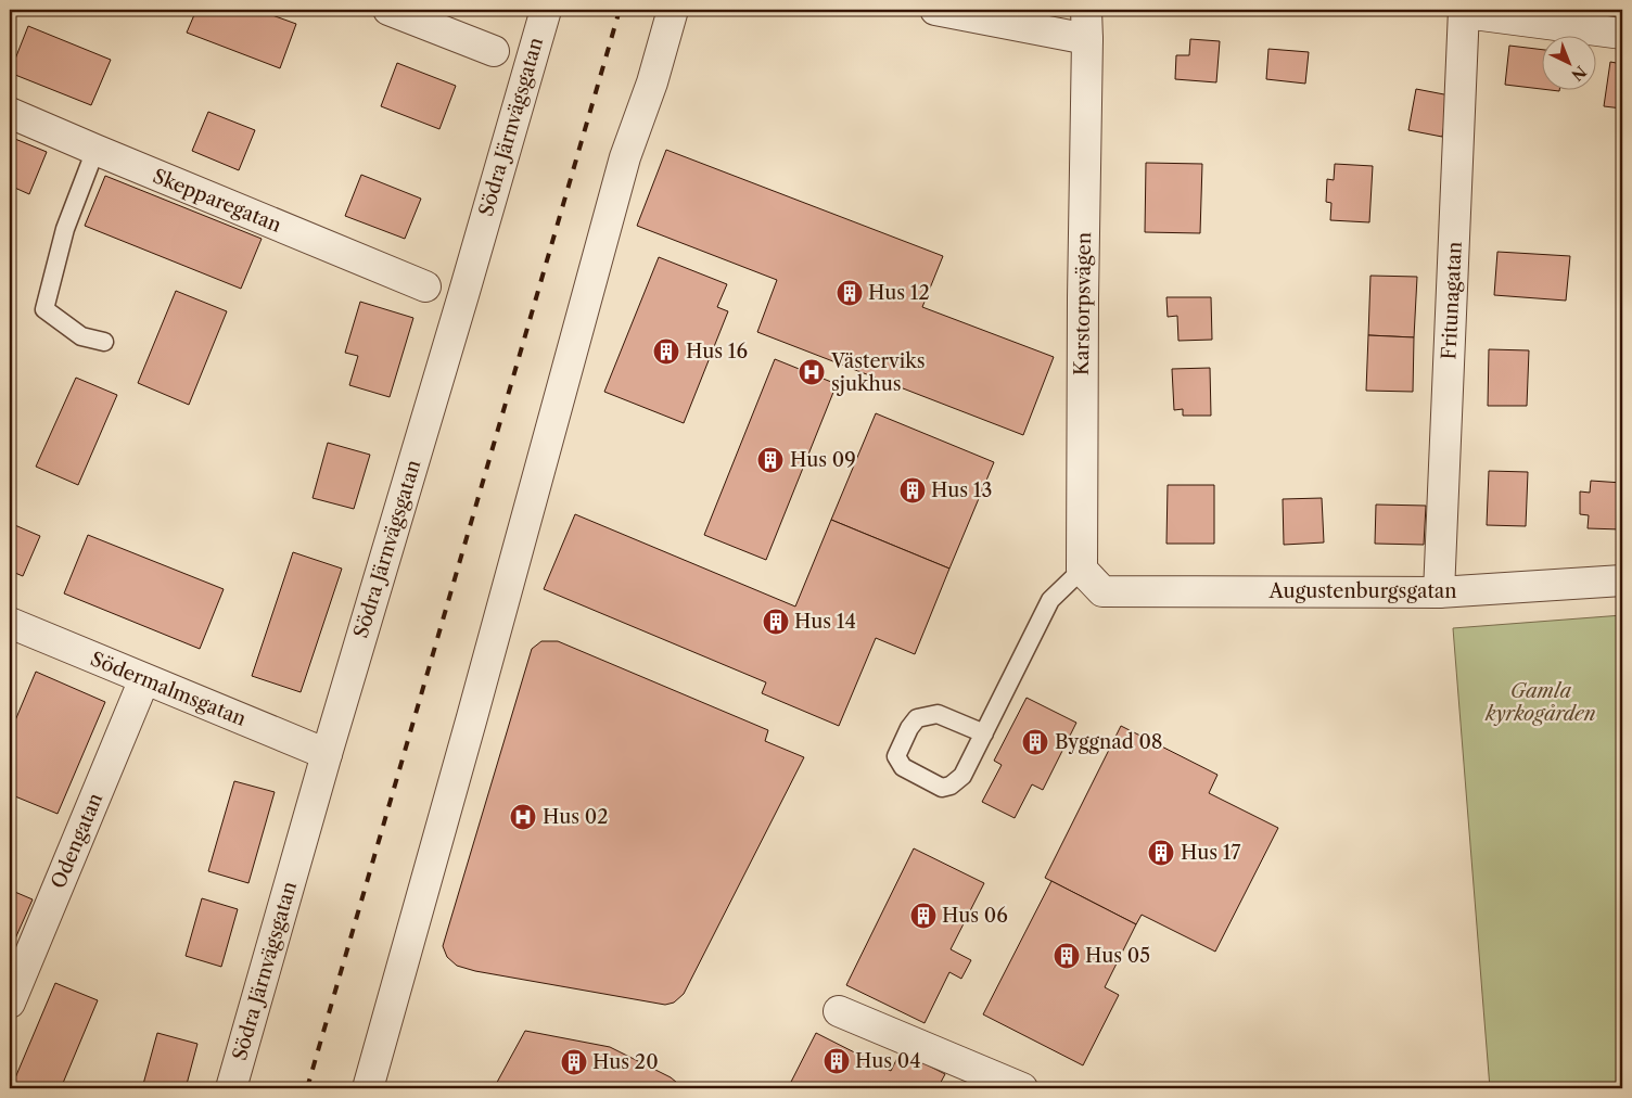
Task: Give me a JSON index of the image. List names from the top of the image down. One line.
{"streets":{"street":["Södra Järnvägsgatan","Skepparegatan","Fritunagatan","Karstorpsvägen","Augustenburgsgatan","Södermalmsgatan","Odengatan"]},"crossings":[["Södra Järnvägsgatan","Södermalmsgatan"],["Fritunagatan","Augustenburgsgatan"],["Karstorpsvägen","Augustenburgsgatan"],["Södermalmsgatan","Odengatan"]],"parks":["Gamla kyrkogården"],"places":{"building":["Hus 12","Hus 16","Hus 09","Hus 13","Hus 14","Byggnad 08","Hus 17","Hus 06","Hus 05","Hus 04","Hus 20"],"hospital":["Västerviks sjukhus","Hus 02"]},"north":"bottom right"}
